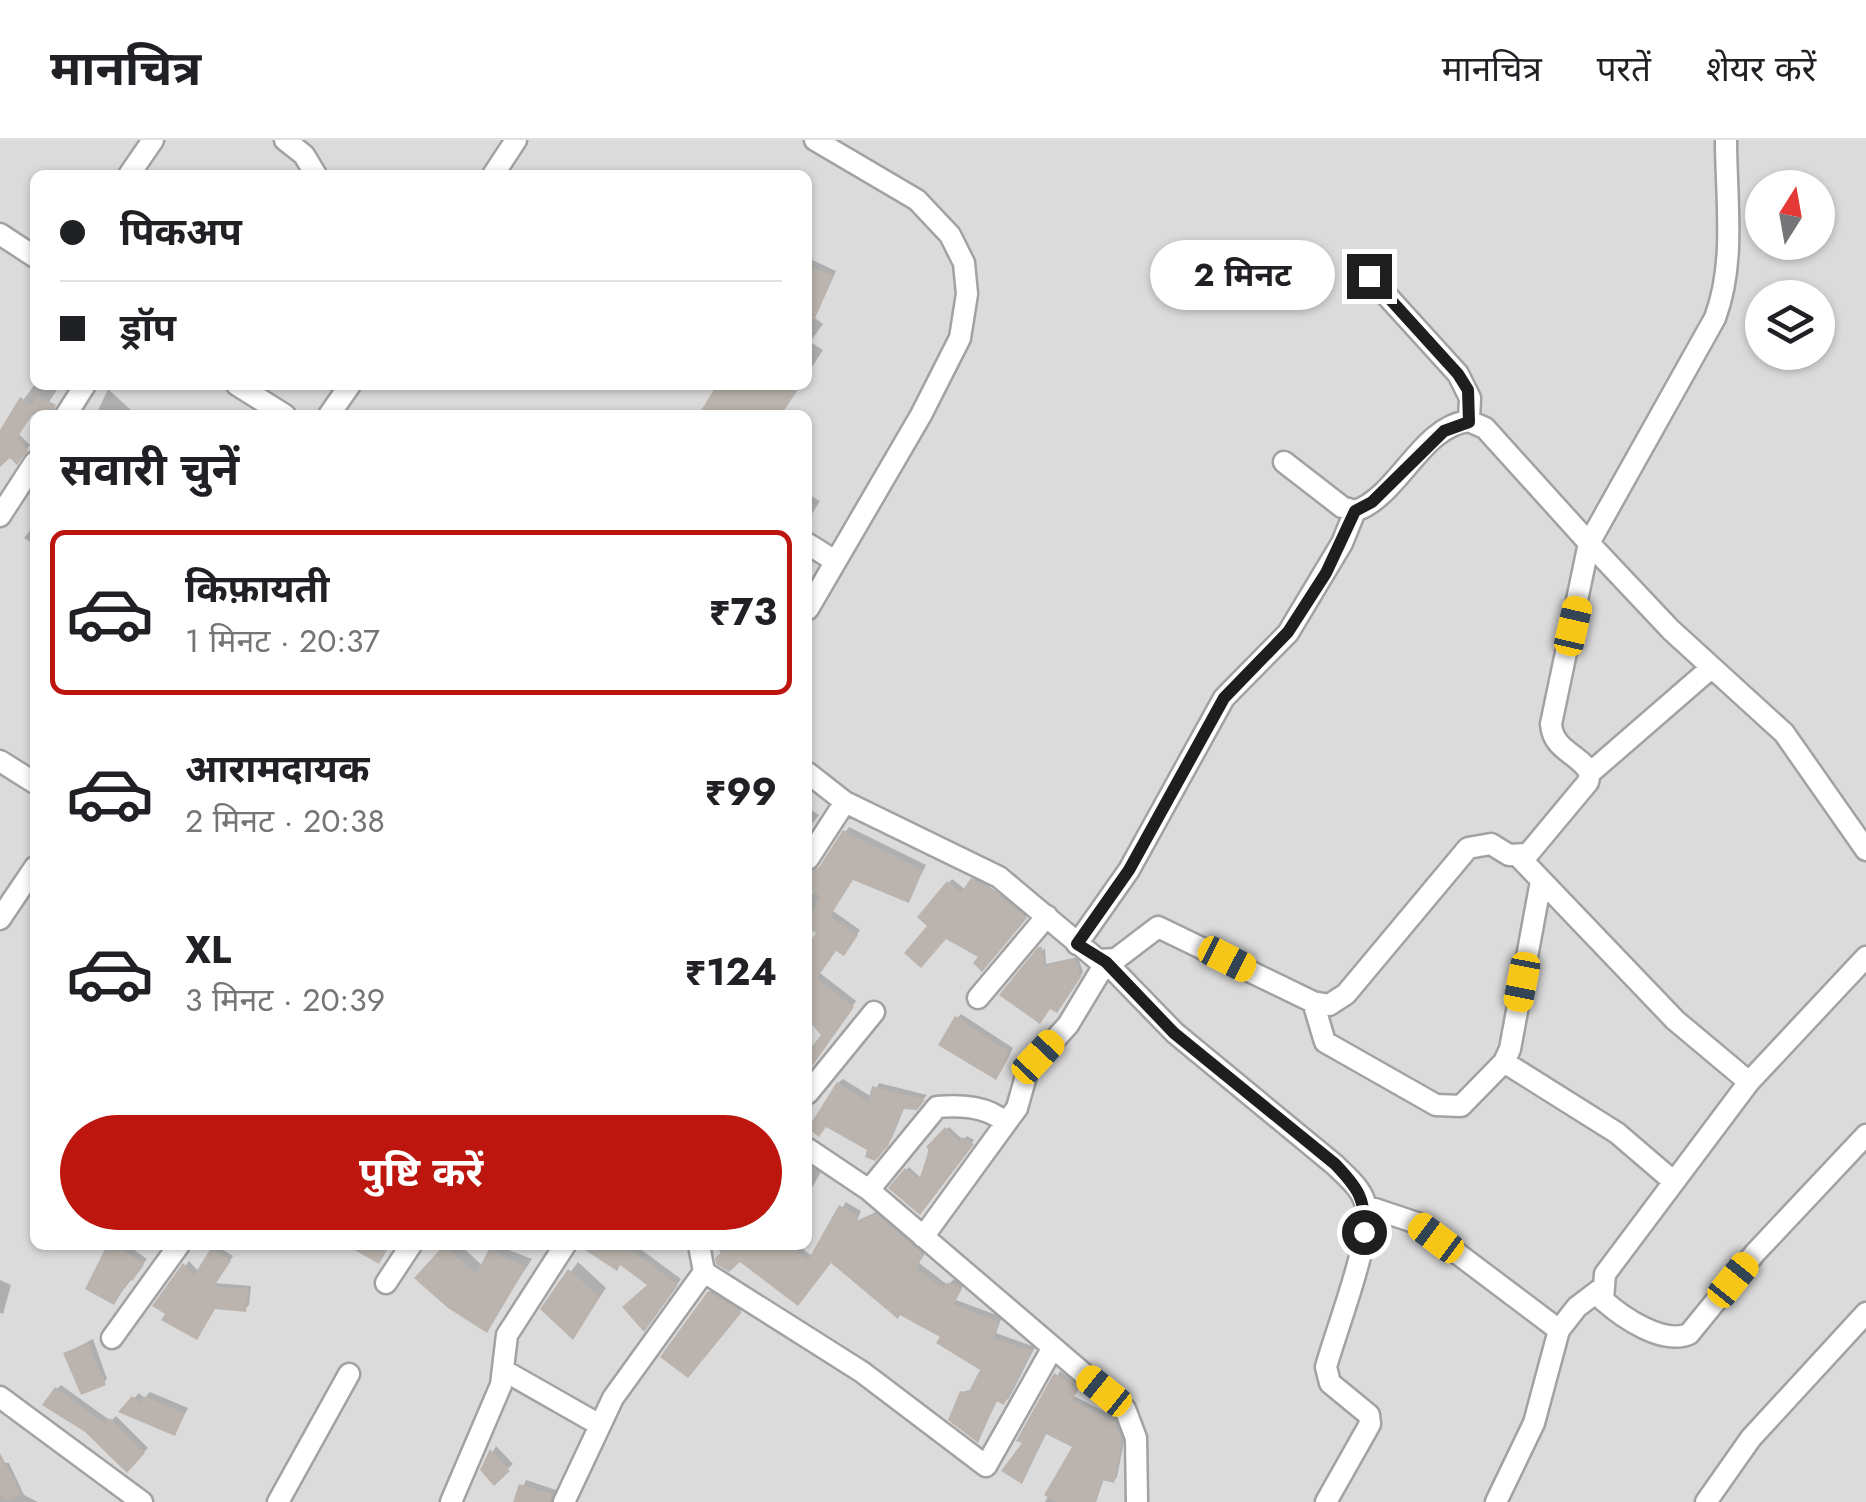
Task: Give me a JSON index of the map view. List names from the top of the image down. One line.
{"north":"top","page":{"header":"मानचित्र","nav":["मानचित्र","परतें","शेयर करें"],"banner":["पिकअप","ड्रॉप"],"bubble":"2 मिनट","heading":"सवारी चुनें","list":[{"name":"किफ़ायती","note":"1 मिनट · 20:37","value":"₹73"},{"name":"आरामदायक","note":"2 मिनट · 20:38","value":"₹99"},{"name":"XL","note":"3 मिनट · 20:39","value":"₹124"}],"buttons":"पुष्टि करें"}}
